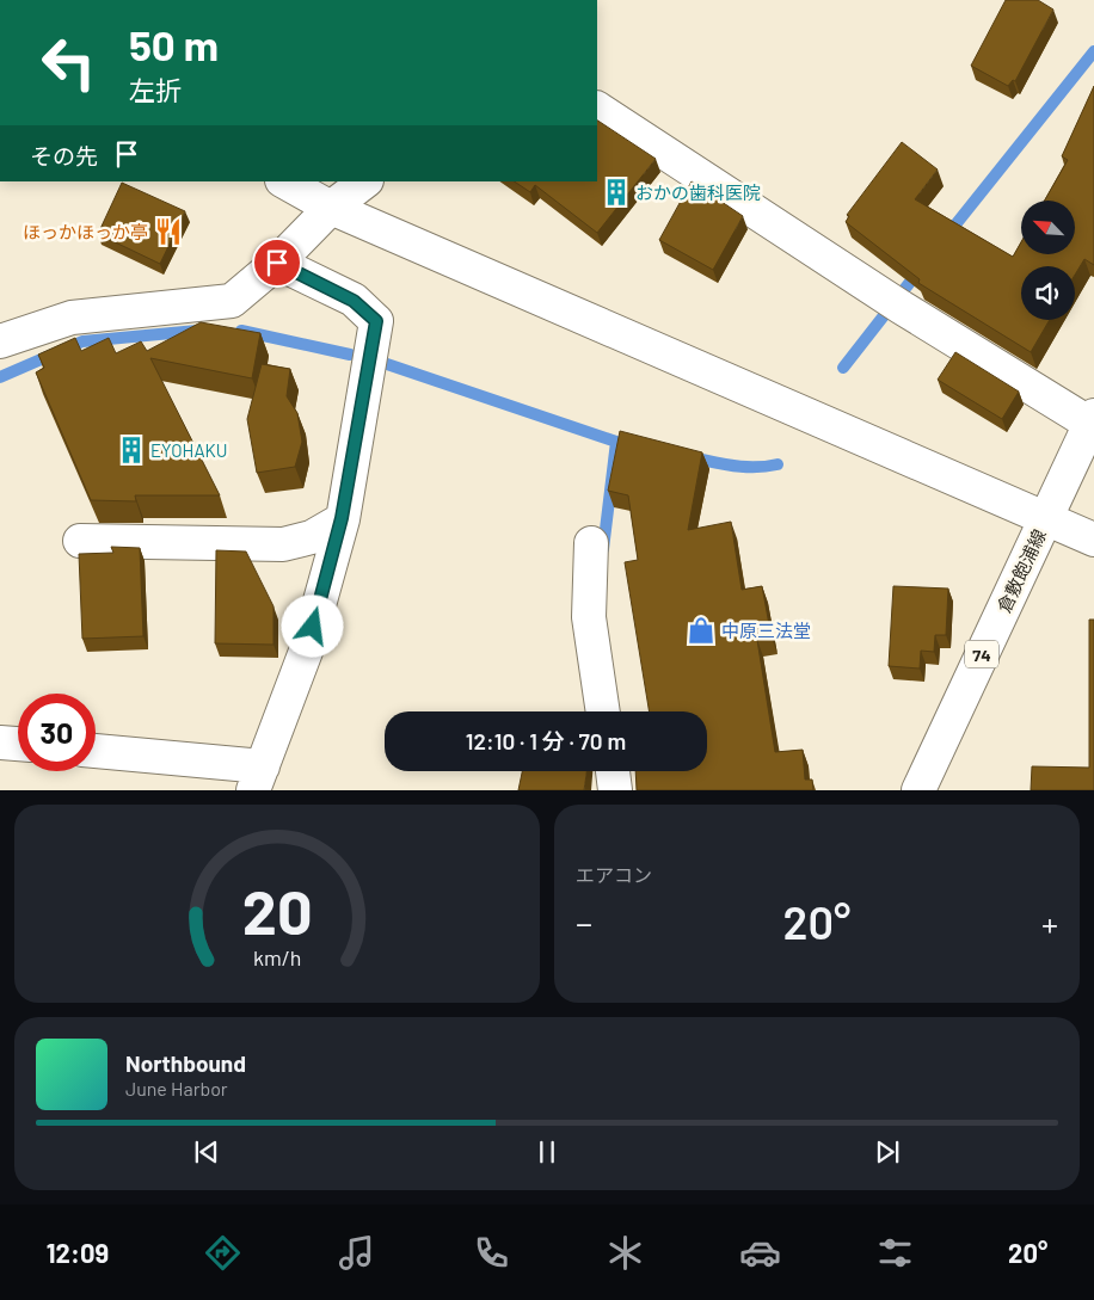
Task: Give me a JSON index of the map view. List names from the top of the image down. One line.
{"streets":{"street":["倉敷飽浦線","74"]},"places":{"building":["おかの歯科医院","EYOHAKU"],"restaurant":["ほっかほっか亭"],"shop":["中原三法堂"]},"north":"top left","page":{"turn":["50 m","左折"],"then":"その先","limit":"30","trip":"12:10 · 1 分 · 70 m","tile":"エアコン","heat":["−","20°","+"],"song":["Northbound","June Harbor"],"tabs":["12:09","20°"],"gauge":["20","km/h"]}}
